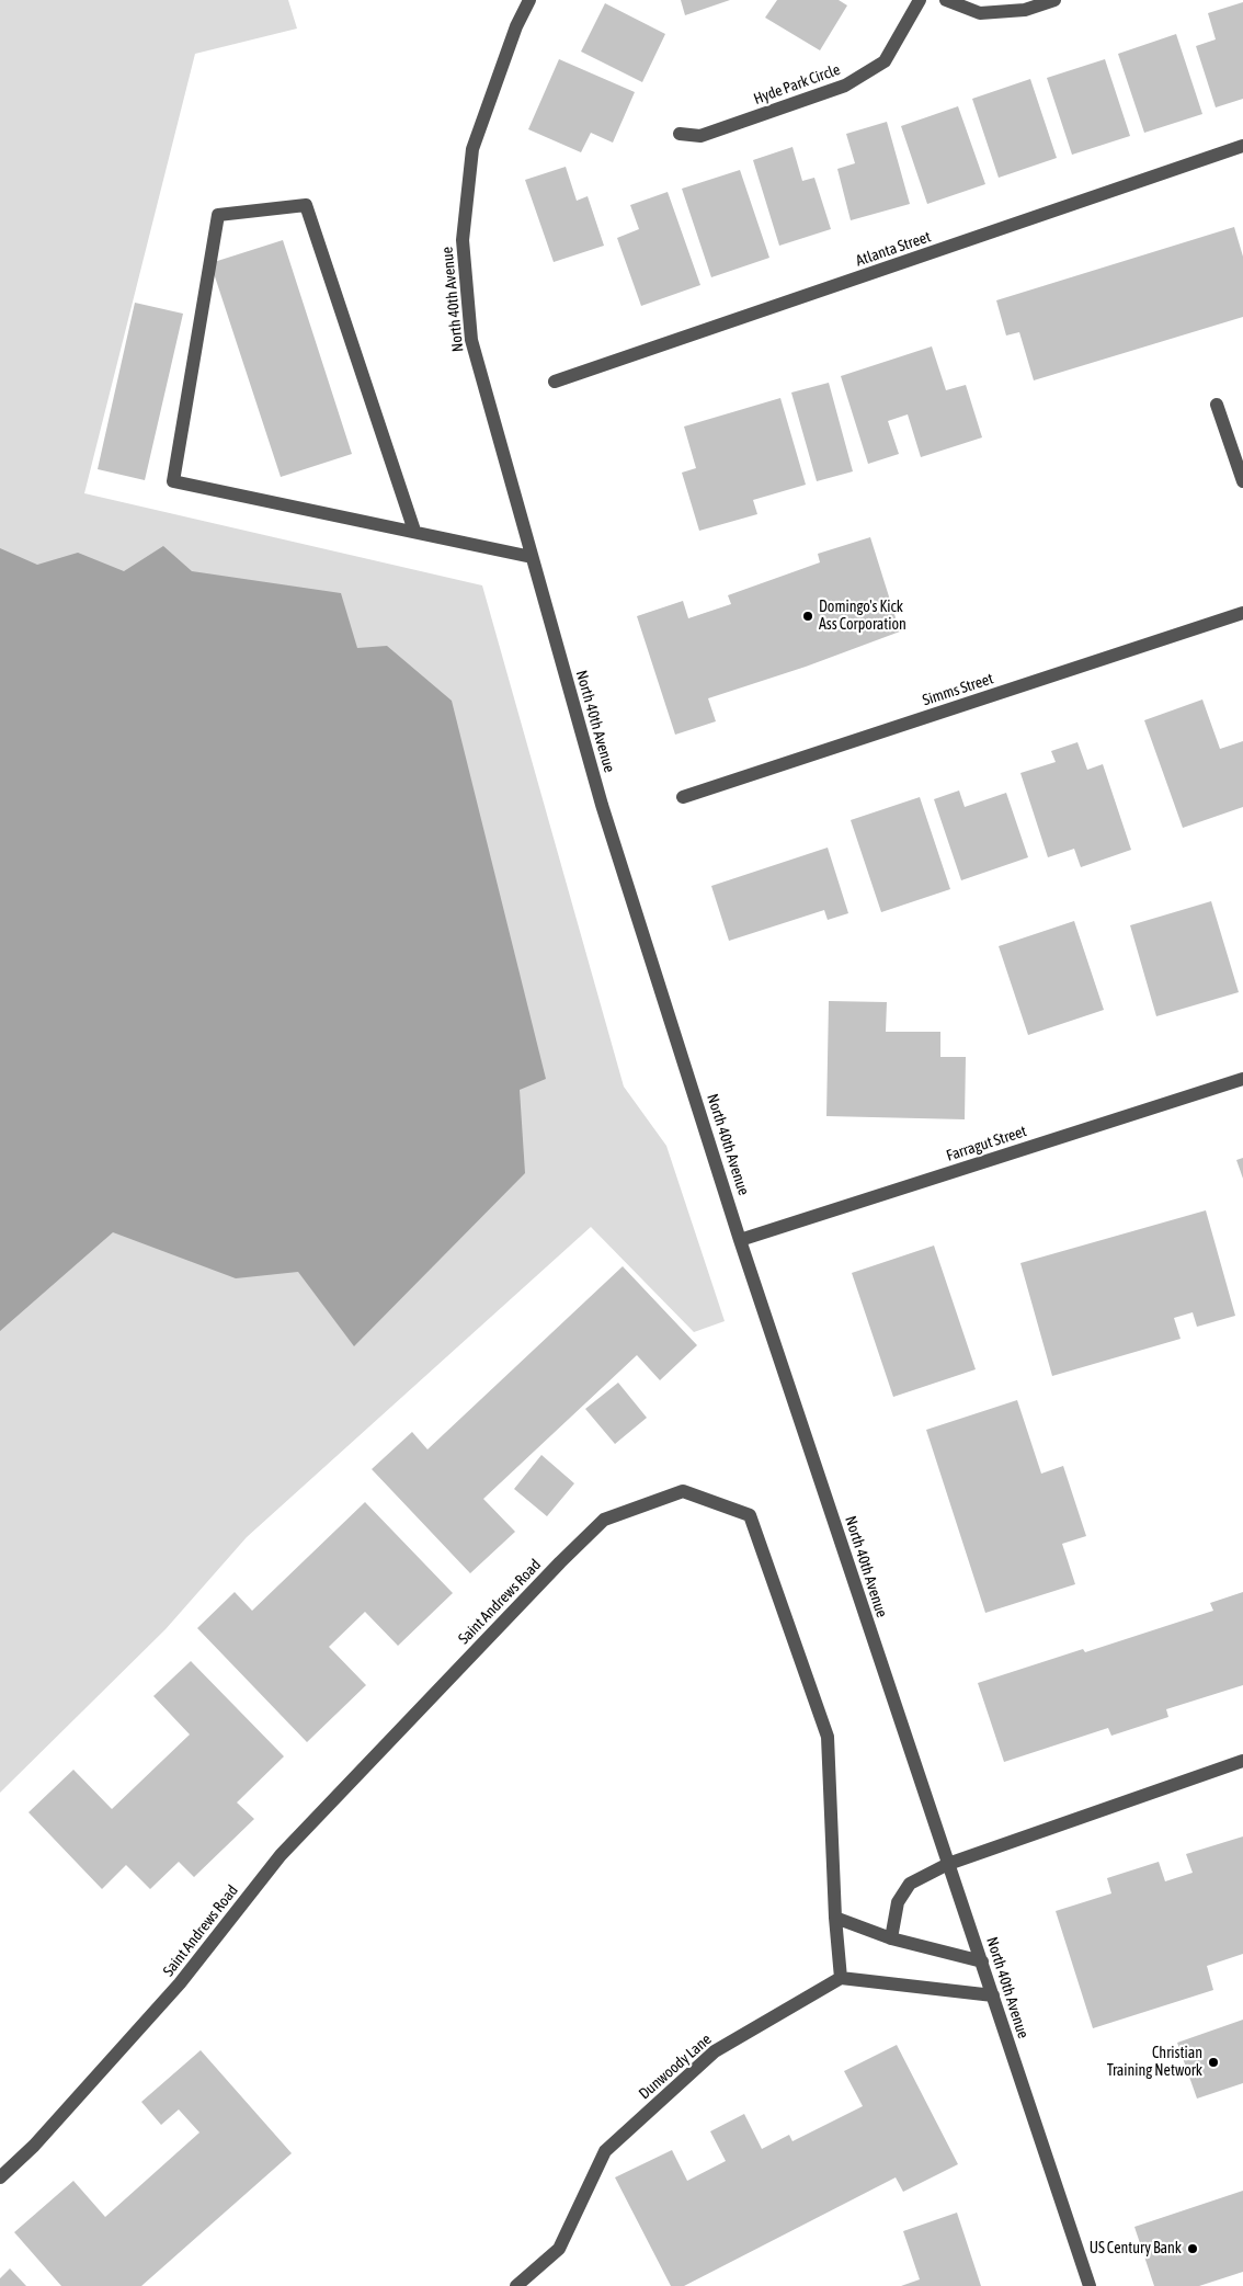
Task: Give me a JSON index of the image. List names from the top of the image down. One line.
{"streets":{"street":["Hyde Park Circle","Atlanta Street","North 40th Avenue","Simms Street","Farragut Street","Saint Andrews Road","Dunwoody Lane"]},"crossings":[["North 40th Avenue","Farragut Street"],["Saint Andrews Road","Dunwoody Lane"]],"places":["Domingo's Kick Ass Corporation","Christian Training Network","US Century Bank"]}
